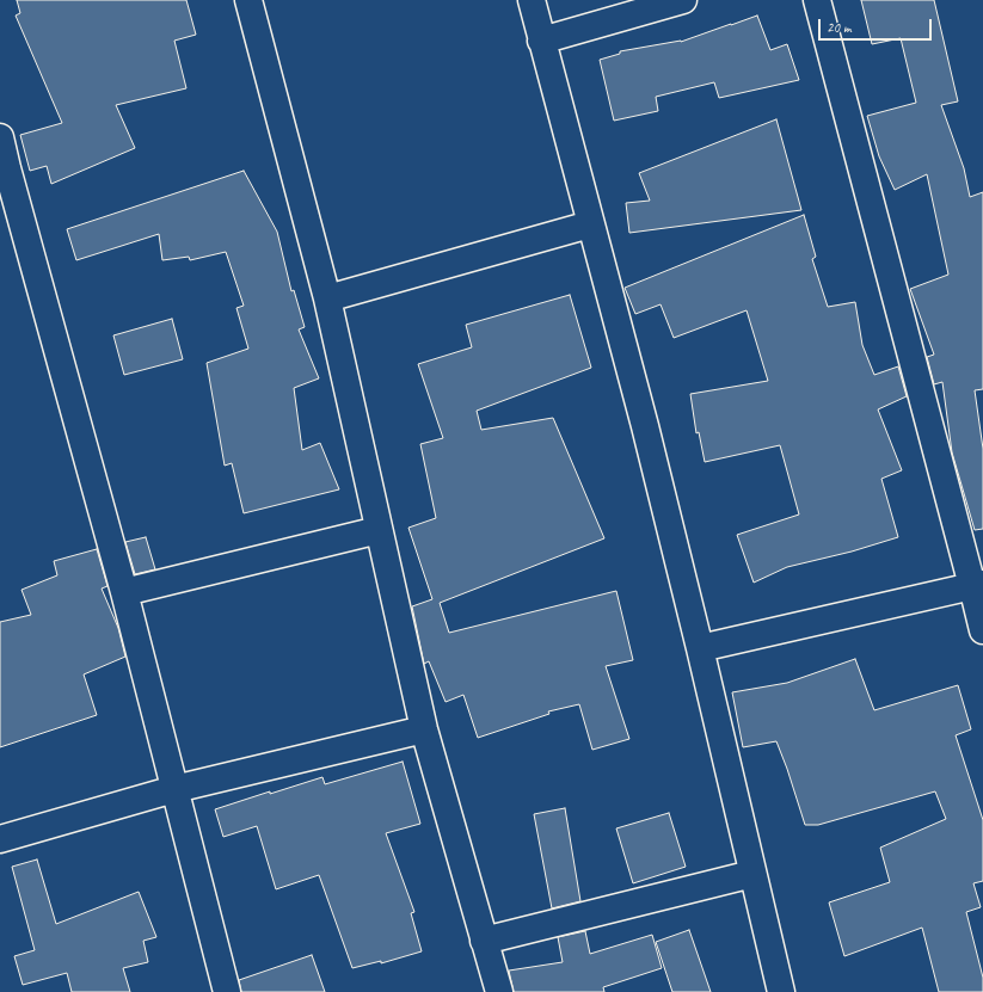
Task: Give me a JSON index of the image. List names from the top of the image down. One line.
{"scale_bar":"20 m"}
